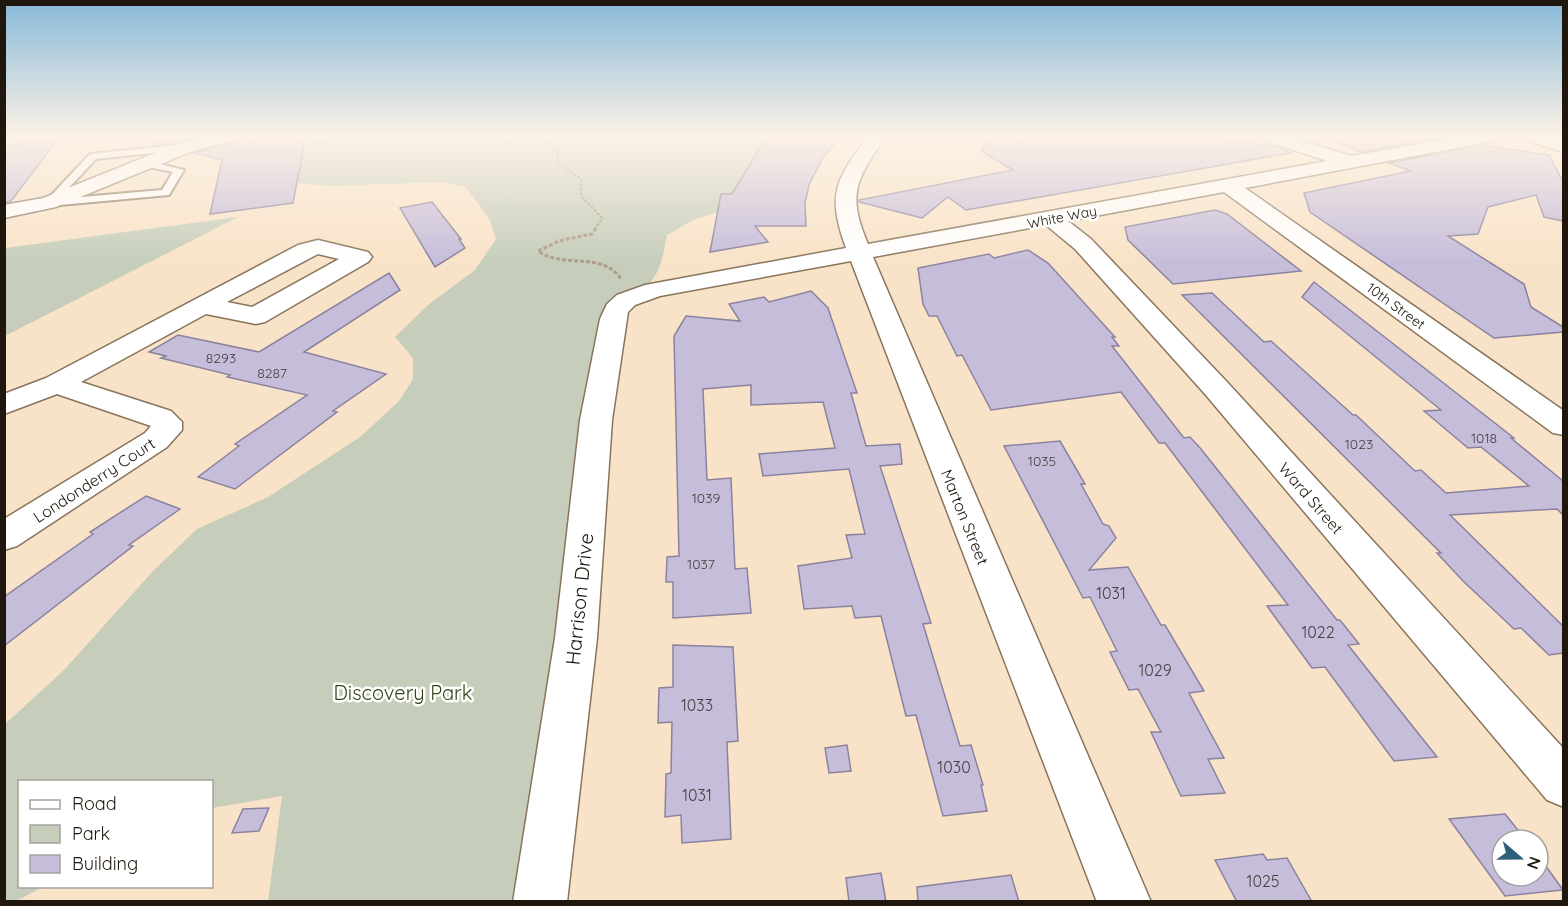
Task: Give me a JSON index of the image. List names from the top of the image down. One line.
{"streets":{"street":["White Way","10th Street","Londonderry Court","Ward Street","Marton Street","Harrison Drive"]},"crossings":[["White Way","10th Street"],["White Way","Ward Street"],["White Way","Marton Street"],["White Way","Harrison Drive"]],"parks":["Discovery Park"],"house_numbers":["8293","8287","1018","1023","1035","1039","1037","1031","1022","1029","1033","1030","1031","1025"],"legend":["Road","Park","Building"],"north":"right"}
